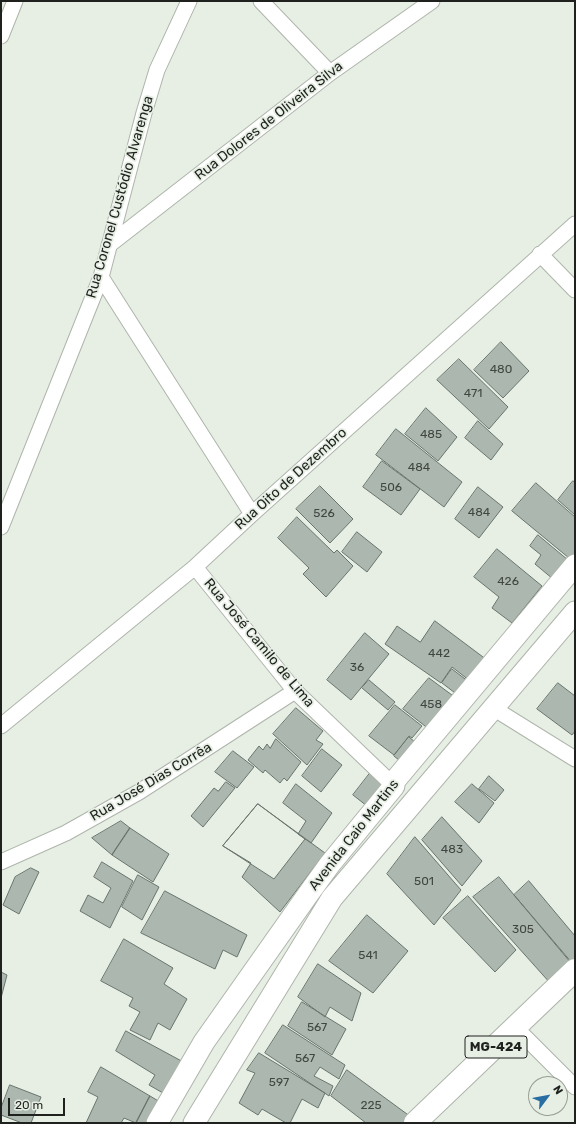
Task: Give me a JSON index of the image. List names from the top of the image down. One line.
{"streets":{"highway":["MG-424"],"main road":["Avenida Caio Martins"],"street":["Rua Dolores de Oliveira Silva","Rua Coronel Custódio Alvarenga","Rua Oito de Dezembro","Rua José Camilo de Lima","Rua José Dias Corrêa"]},"crossings":[["Rua Dolores de Oliveira Silva","Rua Coronel Custódio Alvarenga"],["Rua Oito de Dezembro","Rua José Camilo de Lima"],["Rua José Camilo de Lima","Rua José Dias Corrêa"],["Rua José Camilo de Lima","Avenida Caio Martins"]],"house_numbers":["480","471","485","484","506","484","526","426","442","36","458","483","501","305","541","567","567","597","225"],"scale_bar":"20 m","north":"top right"}
